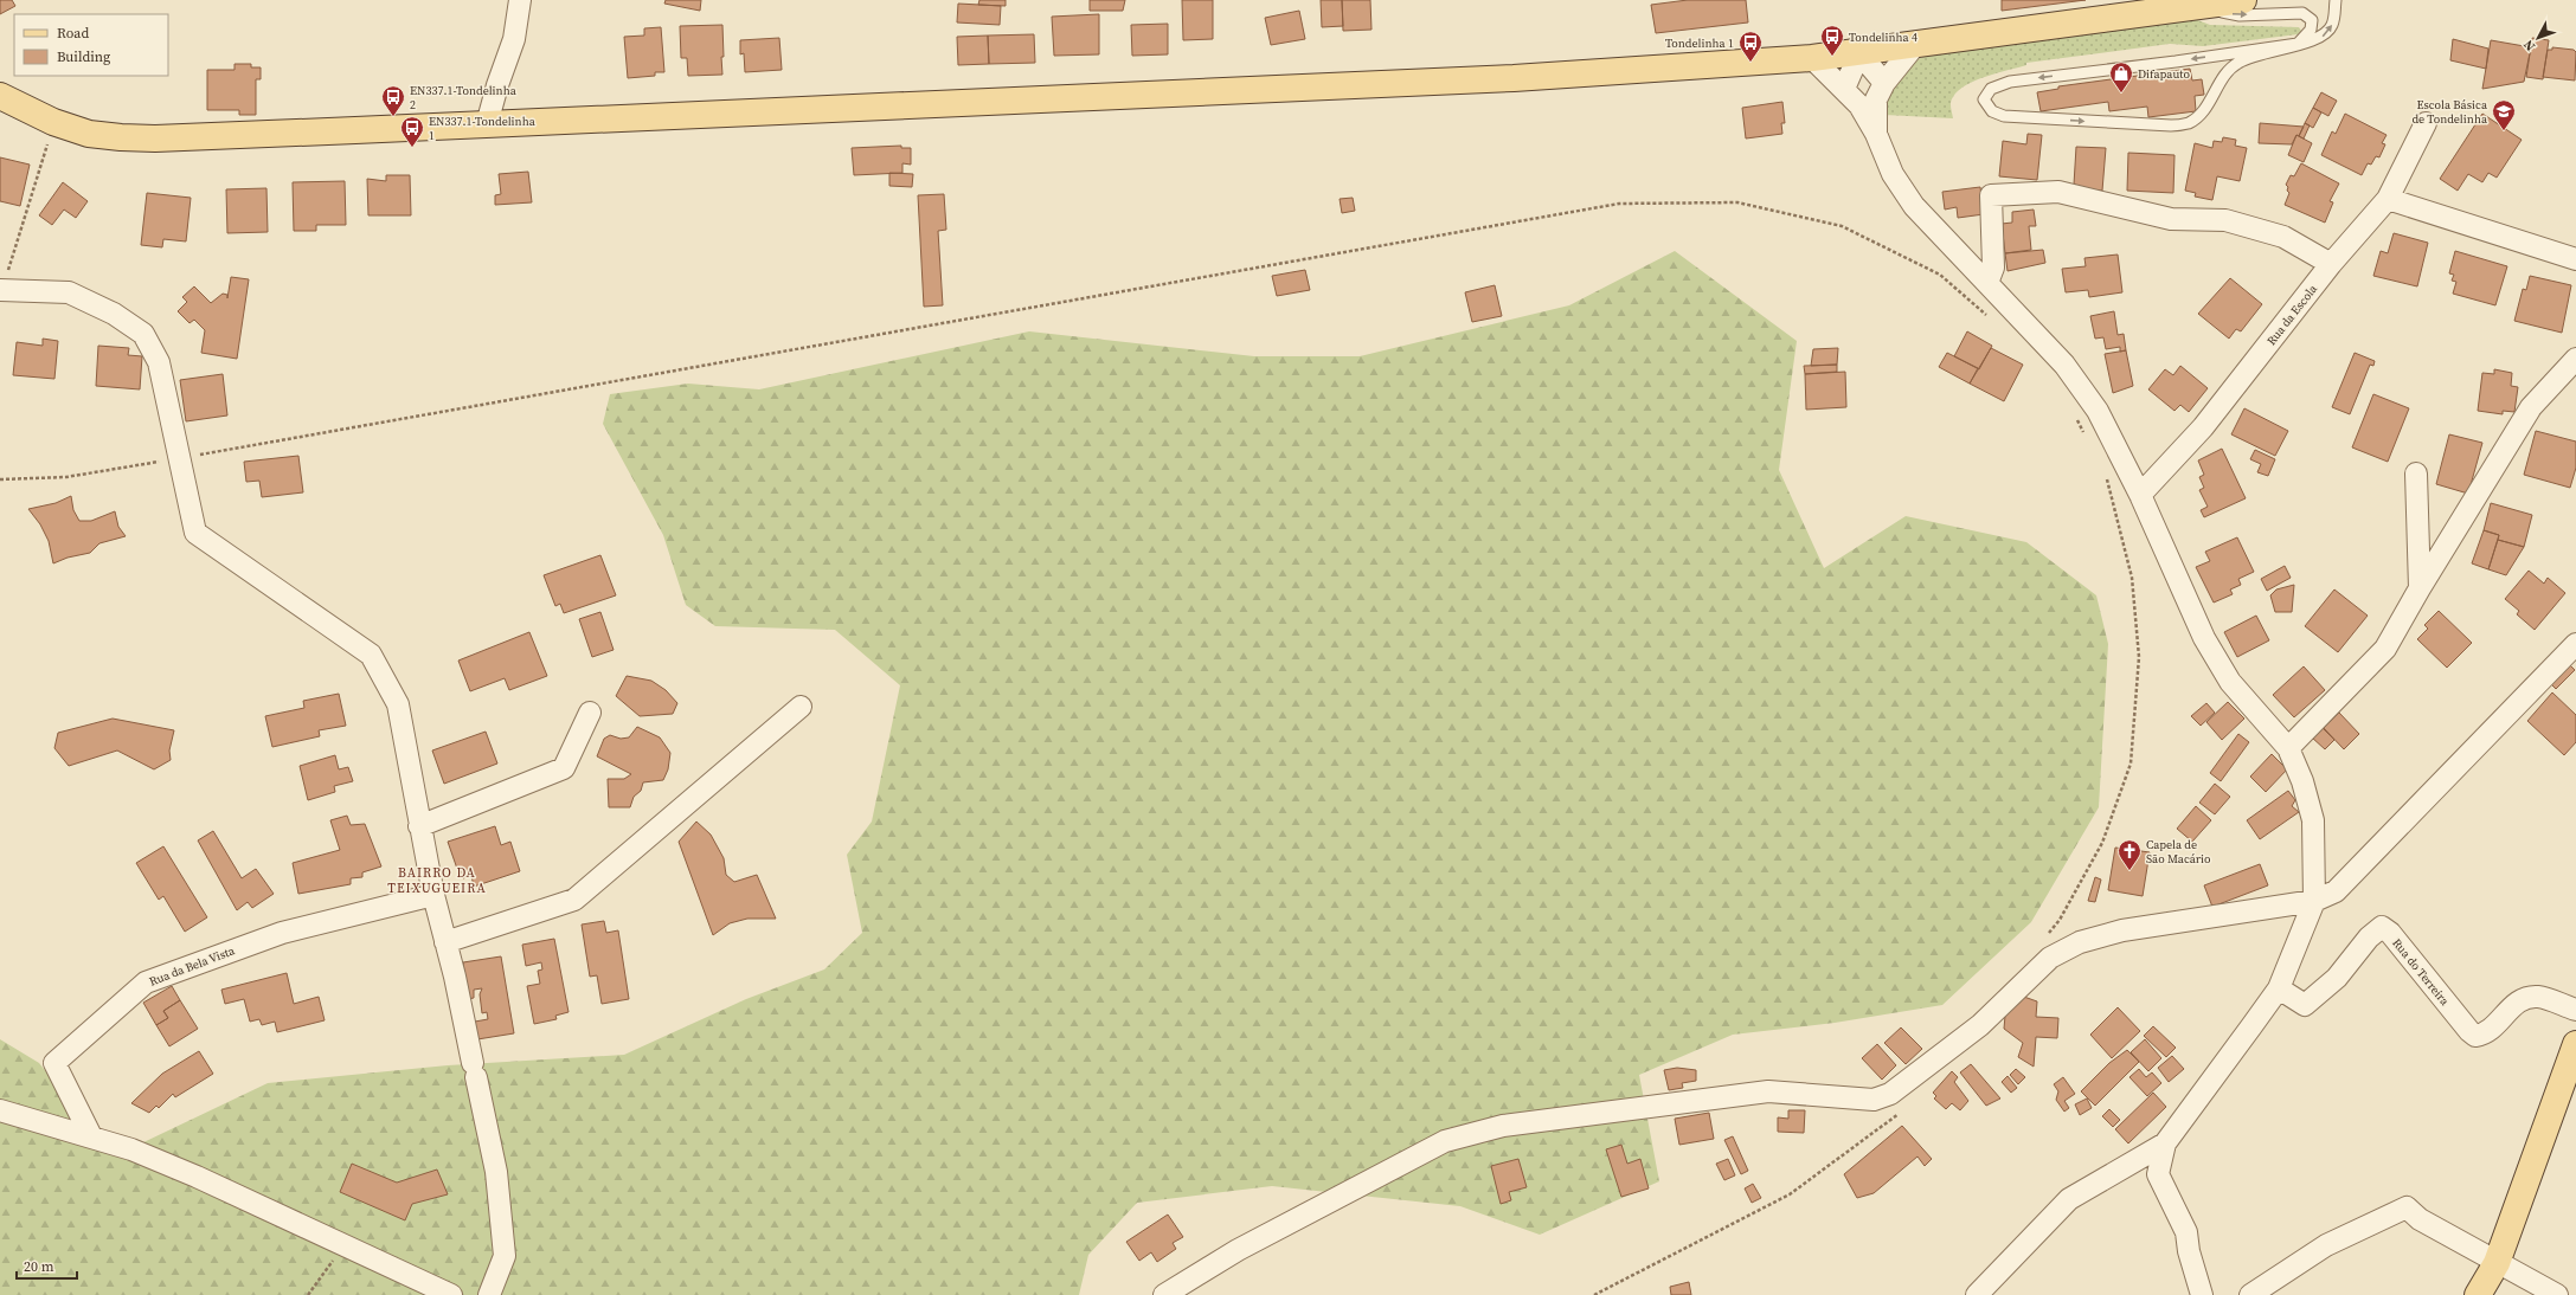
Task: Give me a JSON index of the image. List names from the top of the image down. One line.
{"streets":{"street":["Rua da Escola","Rua da Bela Vista","Rua do Terreira"]},"districts":["BAIRRO DA TEIXUGUEIRA"],"places":{"bus stop":["Tondelinha 4","Tondelinha 1","EN337.1-Tondelinha 2","EN337.1-Tondelinha 1"],"shop":["Difapauto"],"school or university":["Escola Básica de Tondelinha"],"church":["Capela de São Macário"]},"legend":["Road","Building"],"scale_bar":"20 m","north":"bottom left"}
